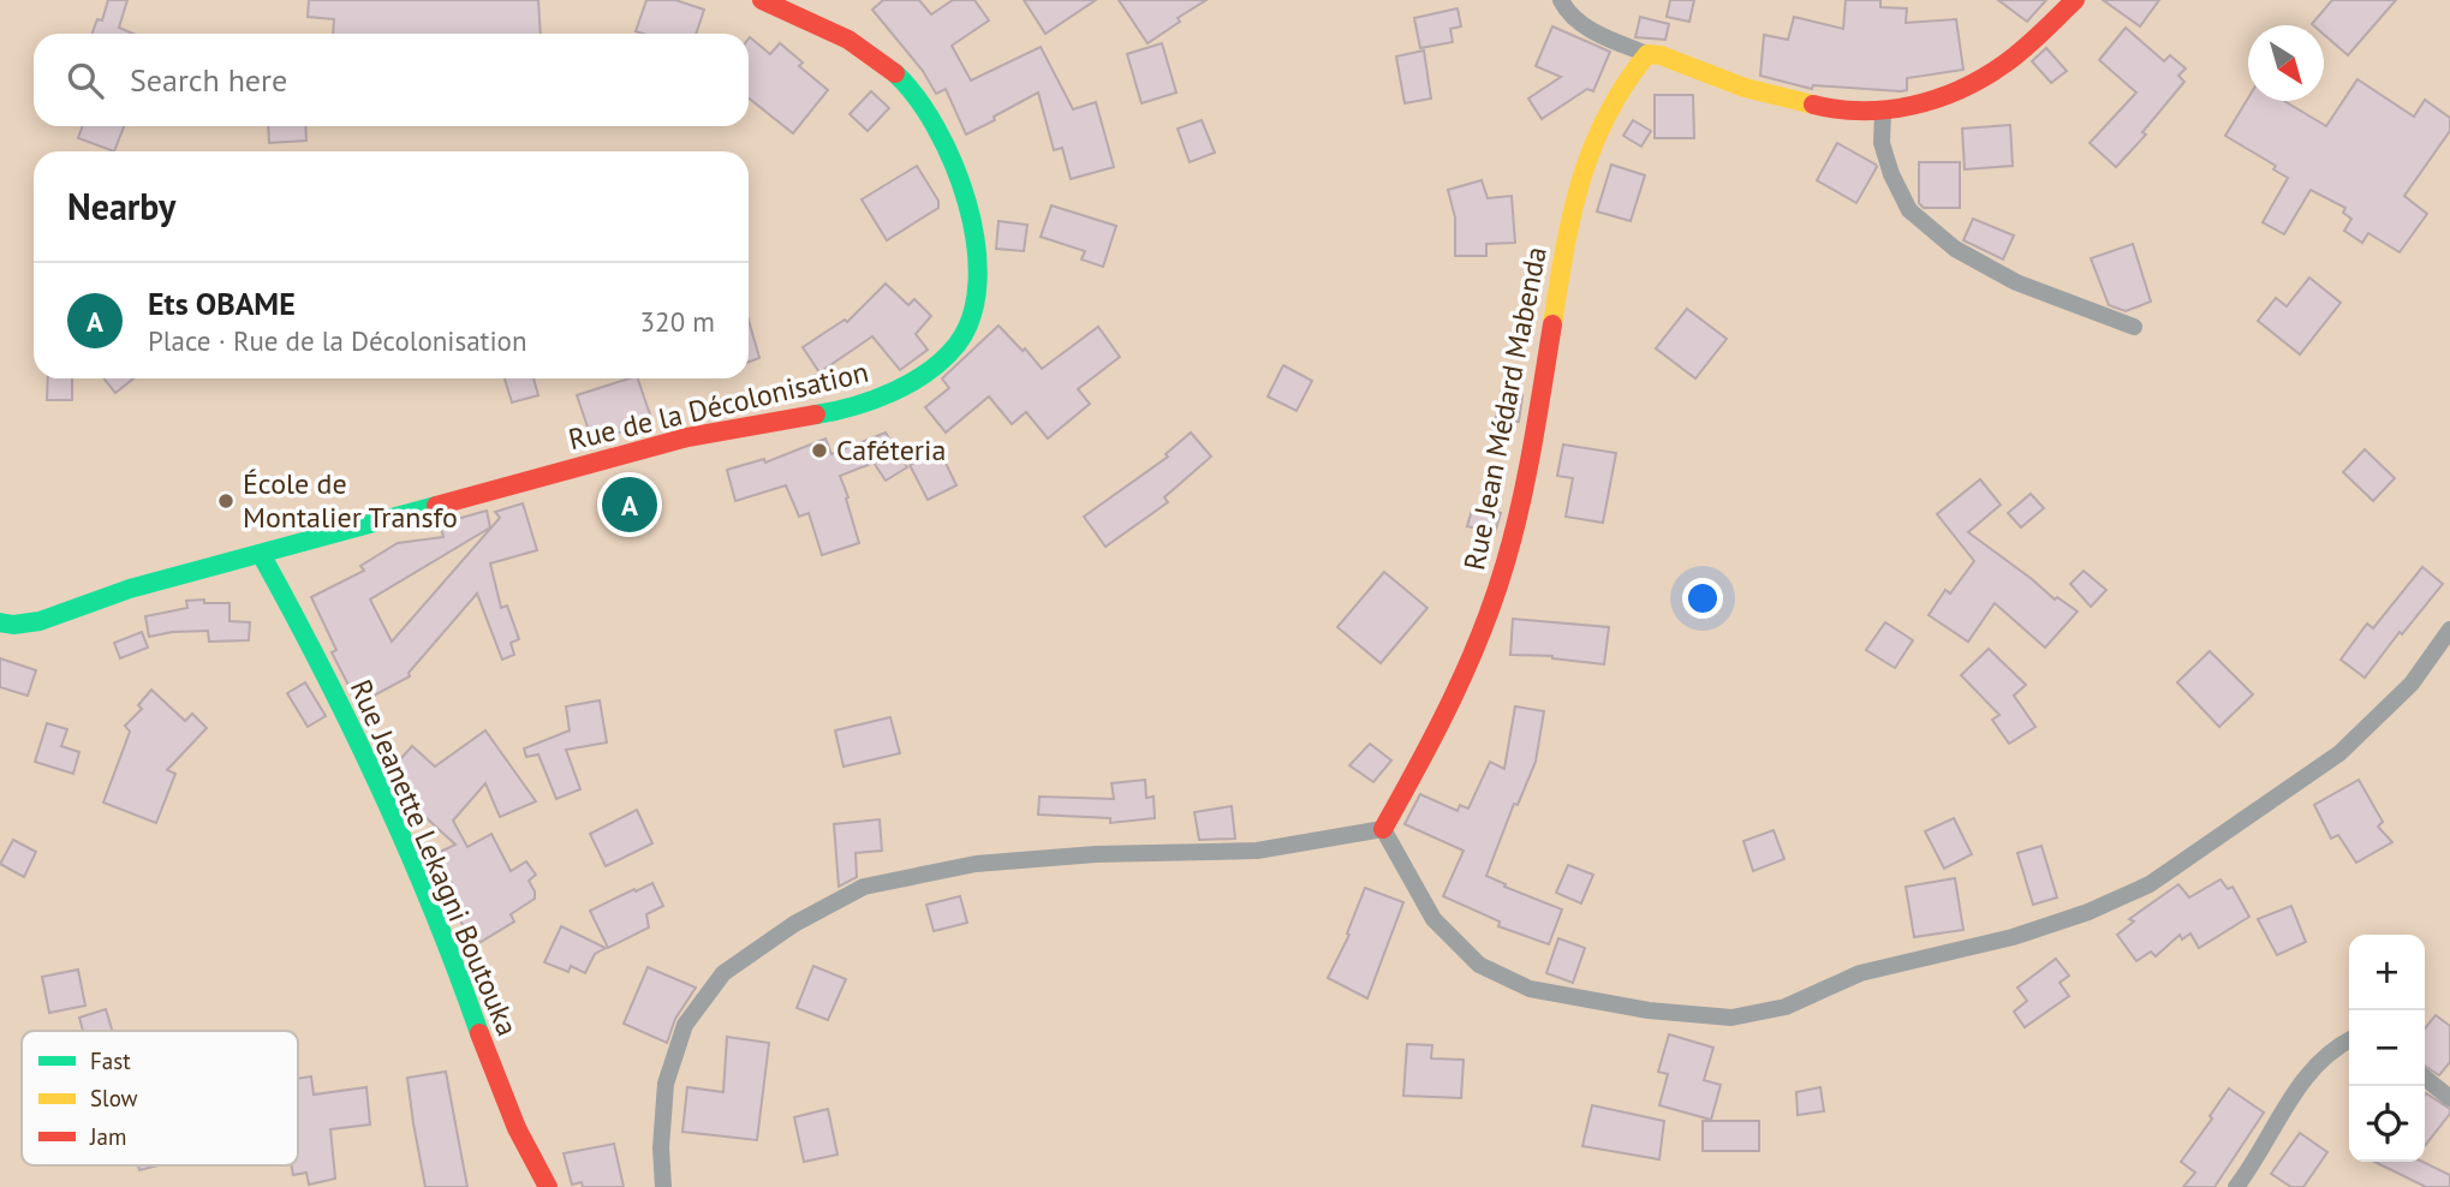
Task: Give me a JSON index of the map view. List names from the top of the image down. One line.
{"streets":{"street":["Rue de la Décolonisation","Rue Jean Médard Mabenda","Rue Jeanette Lekagni Boutouka"]},"crossings":[["Rue de la Décolonisation","Rue Jeanette Lekagni Boutouka"]],"places":["Caféteria","École de Montalier Transfo"],"legend":["Fast","Slow","Jam"],"north":"bottom right","page":{"search":"Search here","heading":"Nearby","list":[{"mark":"A","name":"Ets OBAME","note":"Place · Rue de la Décolonisation","value":"320 m"}],"pins":"A","map_buttons":["+","−"]}}
